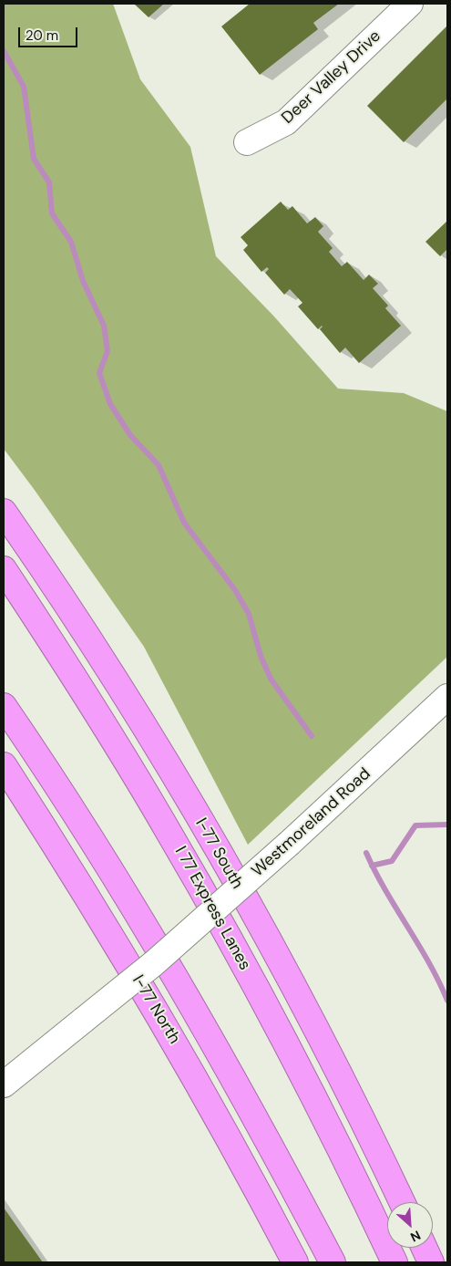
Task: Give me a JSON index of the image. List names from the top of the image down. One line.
{"streets":{"highway":["I-77 South","I 77 Express Lanes","I-77 North"],"street":["Deer Valley Drive","Westmoreland Road"]},"scale_bar":"20 m","north":"bottom right"}
